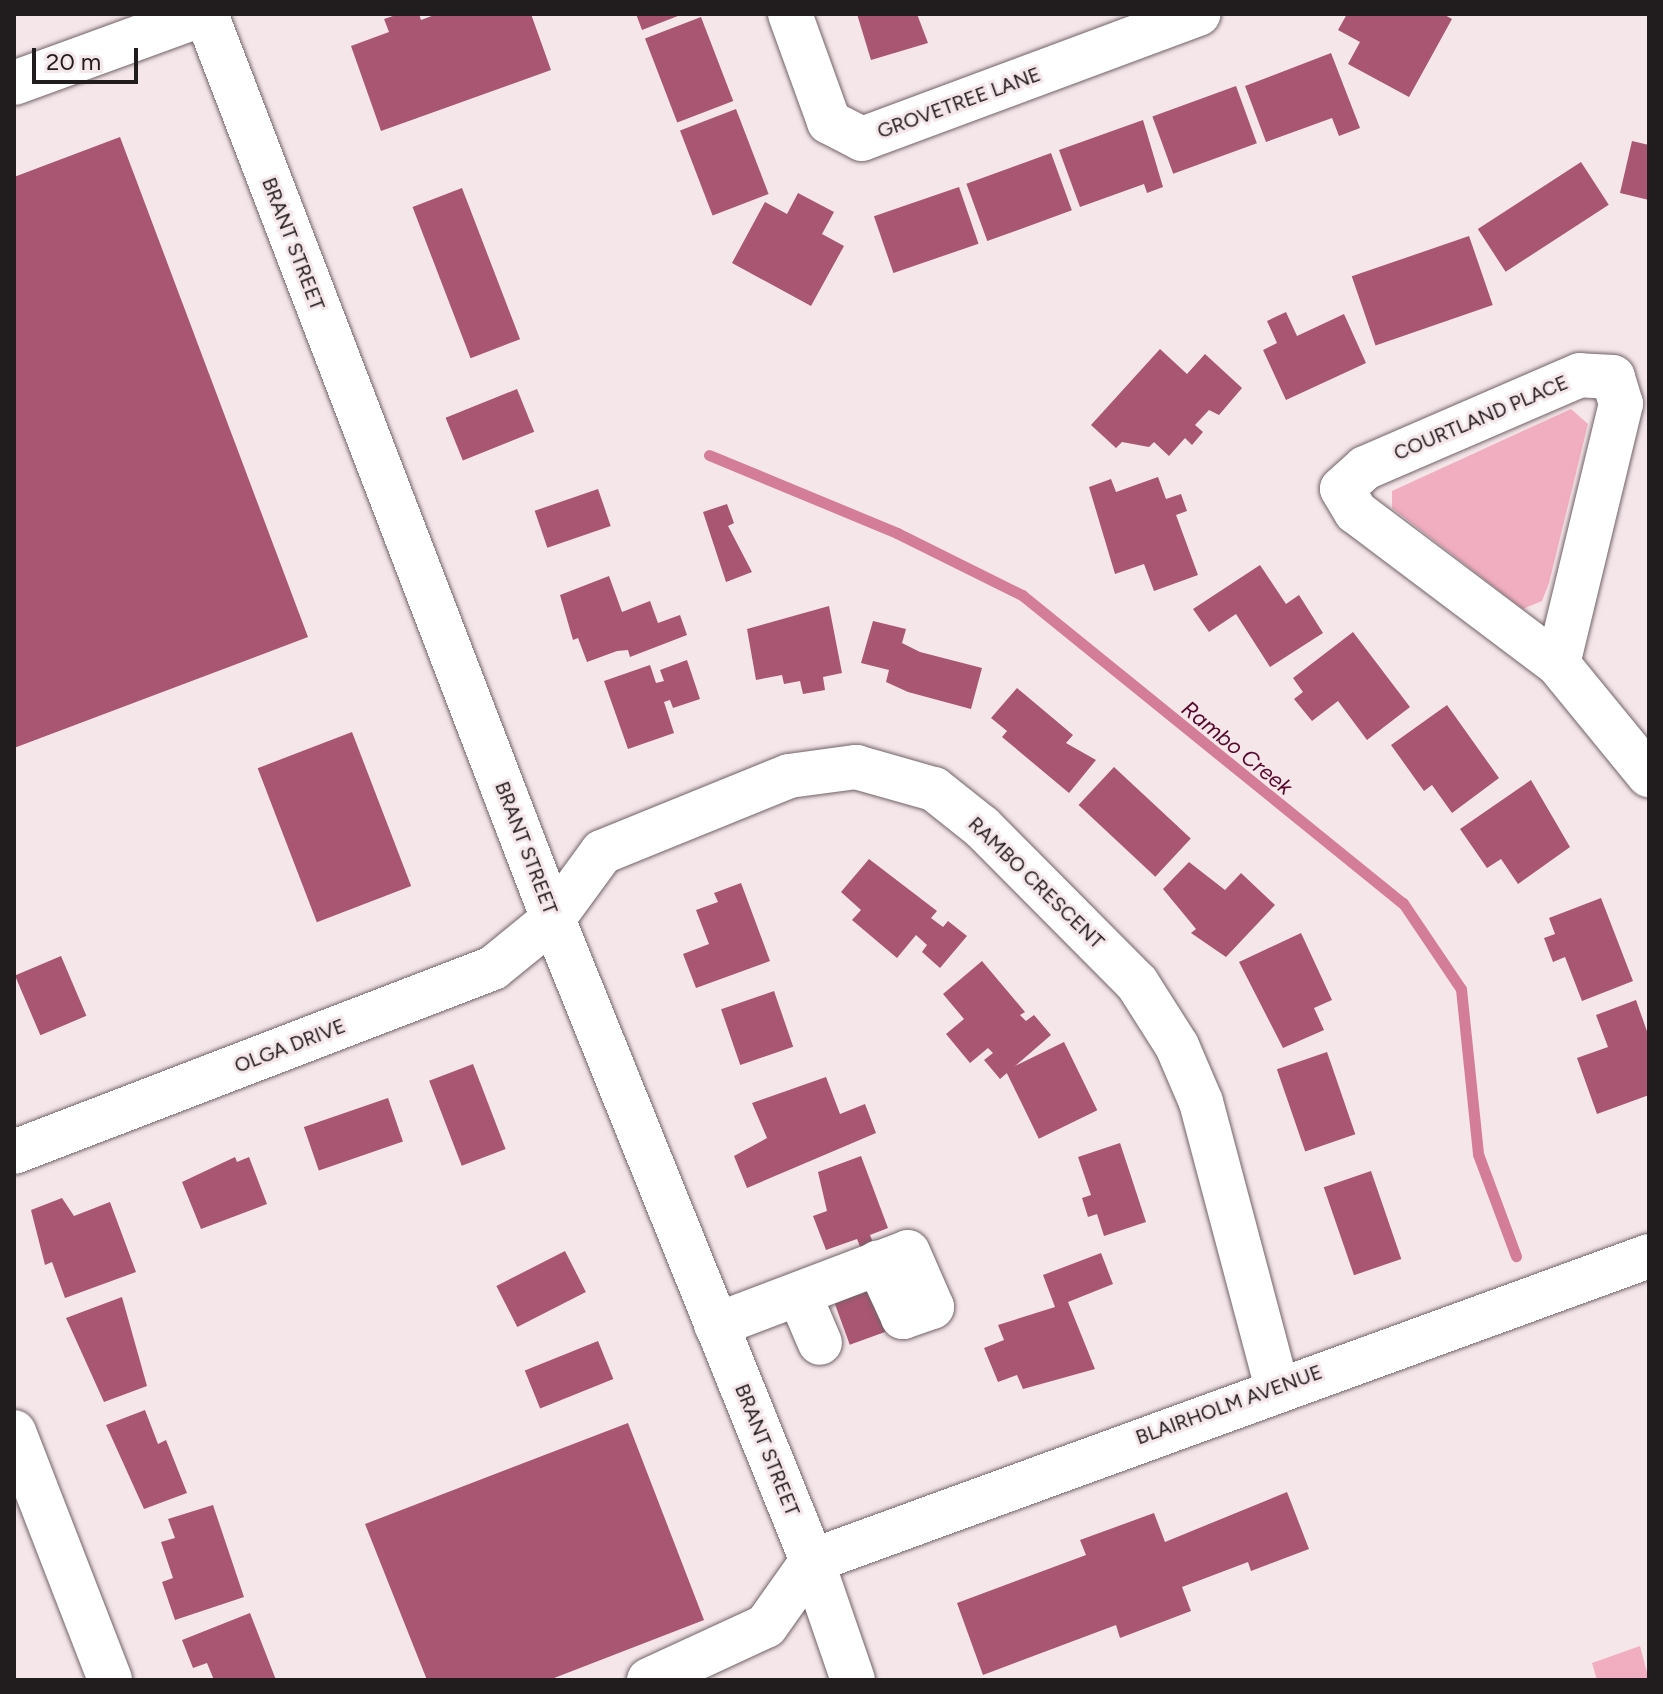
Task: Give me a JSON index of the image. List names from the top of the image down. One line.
{"streets":{"street":["GROVETREE LANE","BRANT STREET","COURTLAND PLACE","RAMBO CRESCENT","OLGA DRIVE","BLAIRHOLM AVENUE"]},"crossings":[["BRANT STREET","RAMBO CRESCENT"],["BRANT STREET","OLGA DRIVE"],["BRANT STREET","BLAIRHOLM AVENUE"],["RAMBO CRESCENT","OLGA DRIVE"],["RAMBO CRESCENT","BLAIRHOLM AVENUE"]],"water":["Rambo Creek"],"scale_bar":"20 m"}
